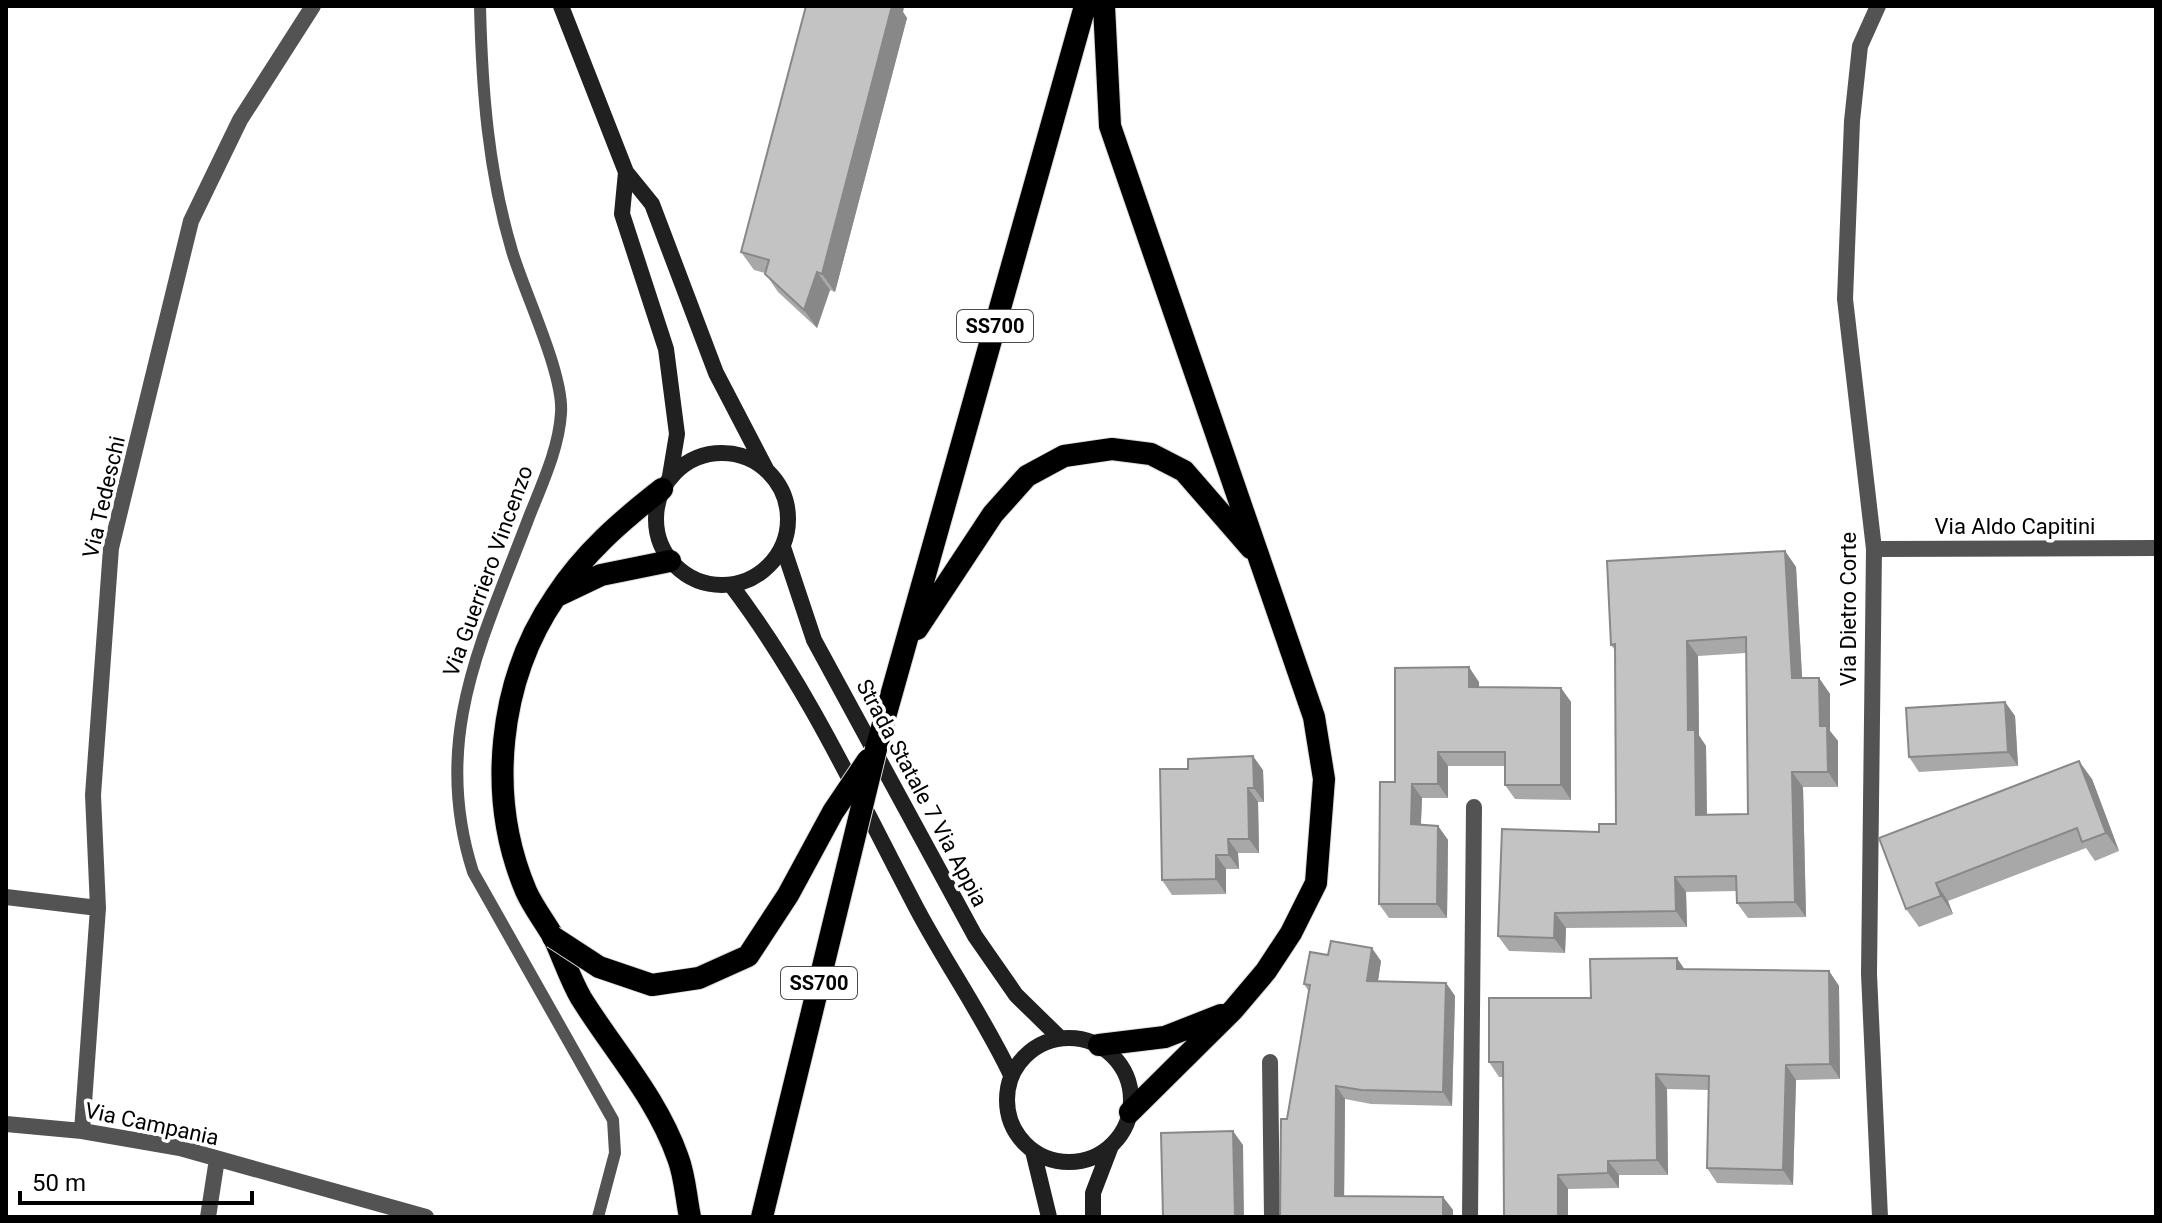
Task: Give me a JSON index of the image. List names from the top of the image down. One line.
{"streets":{"highway":["SS700"],"main road":["Strada Statale 7 Via Appia"],"street":["Via Tedeschi","Via Aldo Capitini","Via Dietro Corte","Via Campania"],"lane":["Via Guerriero Vincenzo"]},"crossings":[["SS700","Strada Statale 7 Via Appia"],["Via Tedeschi","Via Campania"],["Via Aldo Capitini","Via Dietro Corte"]],"scale_bar":"50 m"}
